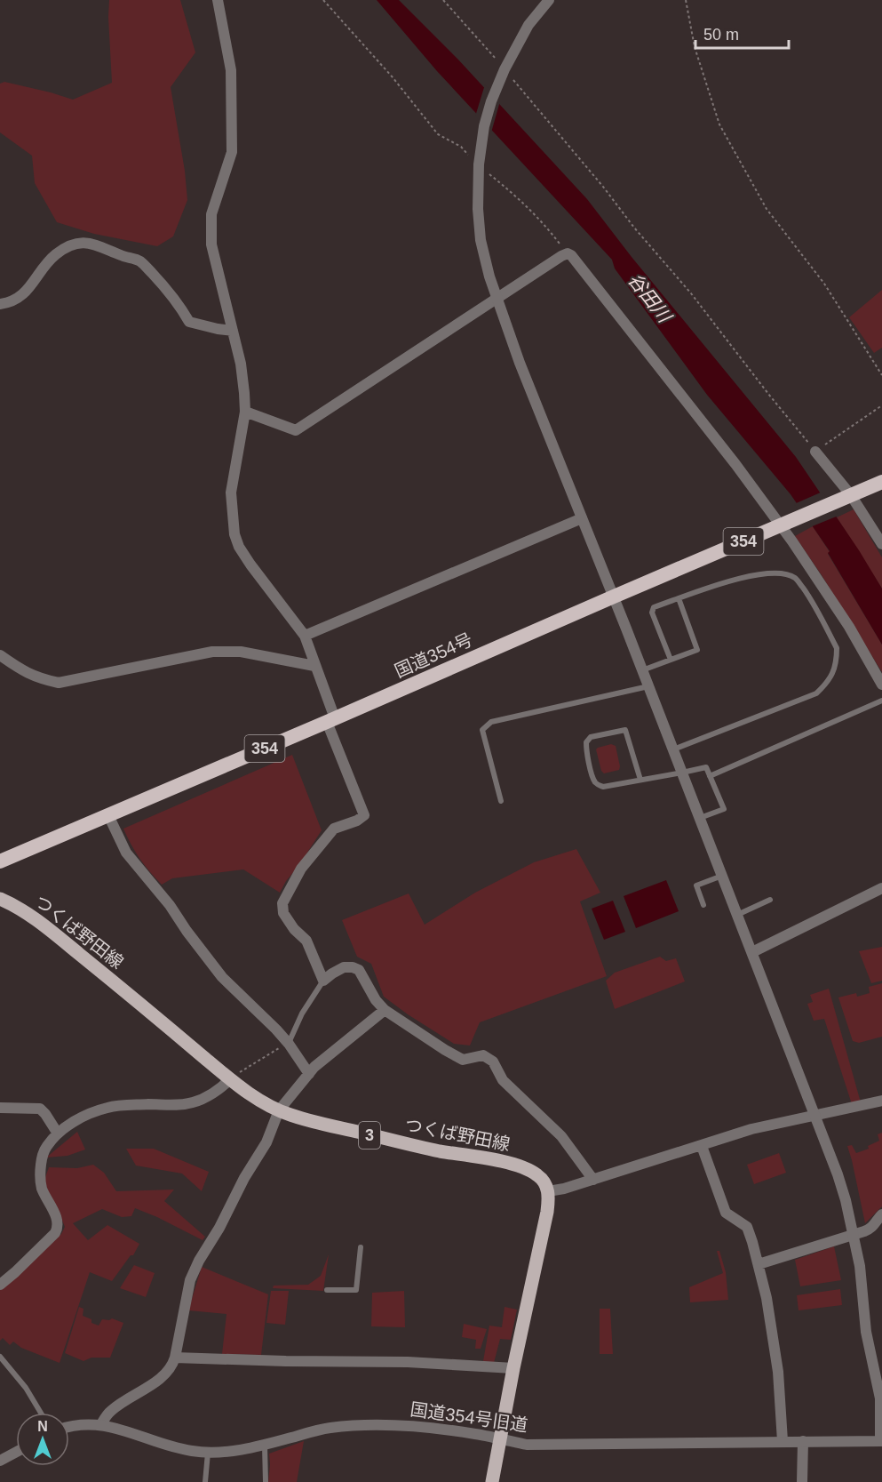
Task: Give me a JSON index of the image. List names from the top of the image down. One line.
{"streets":{"highway":["354","国道354号"],"main road":["つくば野田線","3"],"street":["国道354号旧道"]},"water":["谷田川"],"scale_bar":"50 m","north":"top"}
